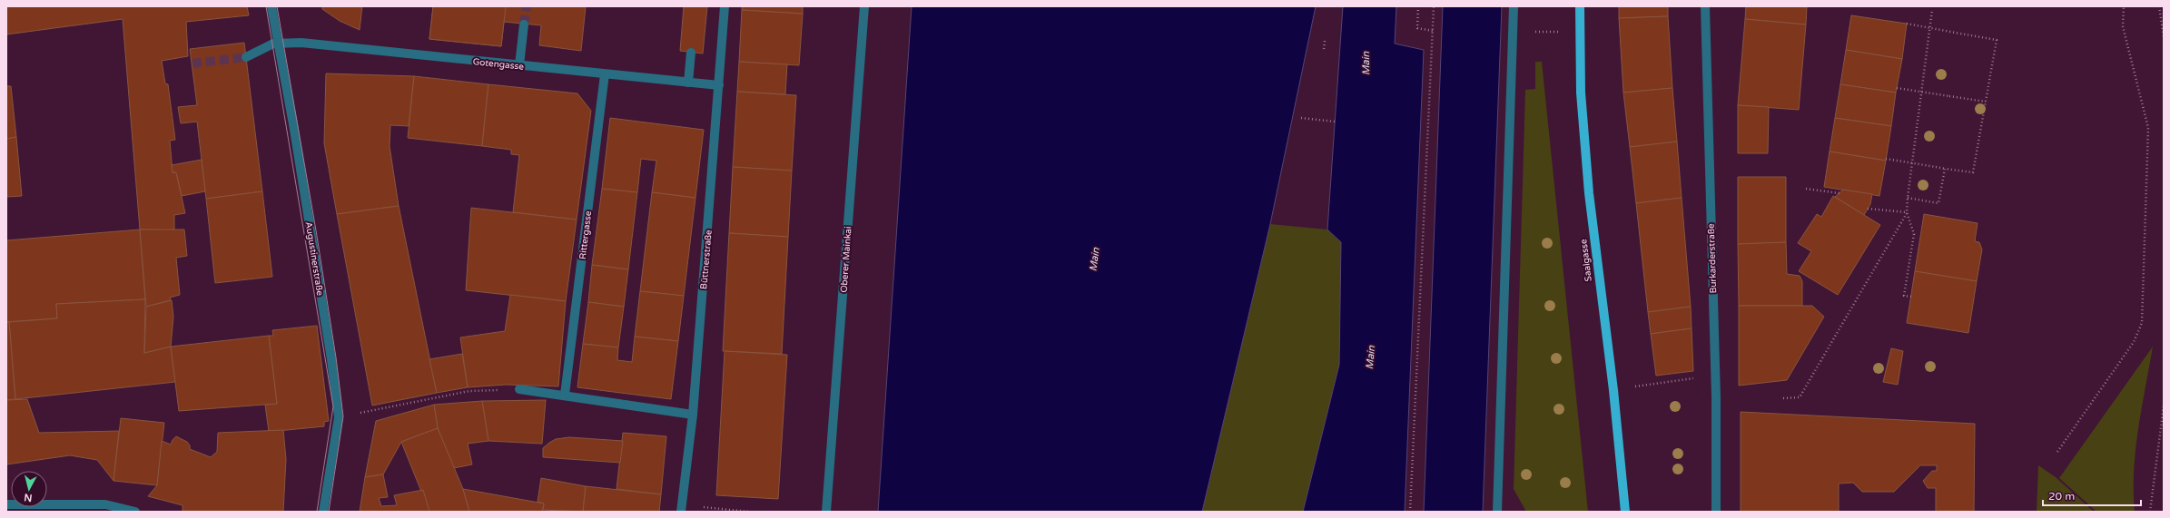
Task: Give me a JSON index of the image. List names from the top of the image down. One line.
{"streets":{"main road":["Saalgasse"],"street":["Gotengasse","Rittergasse","Augustinerstraße","Burkarderstraße","Büttnerstraße","Oberer Mainkai"]},"crossings":[["Gotengasse","Rittergasse"],["Gotengasse","Augustinerstraße"],["Gotengasse","Büttnerstraße"]],"water":["Main"],"scale_bar":"20 m","north":"bottom"}
